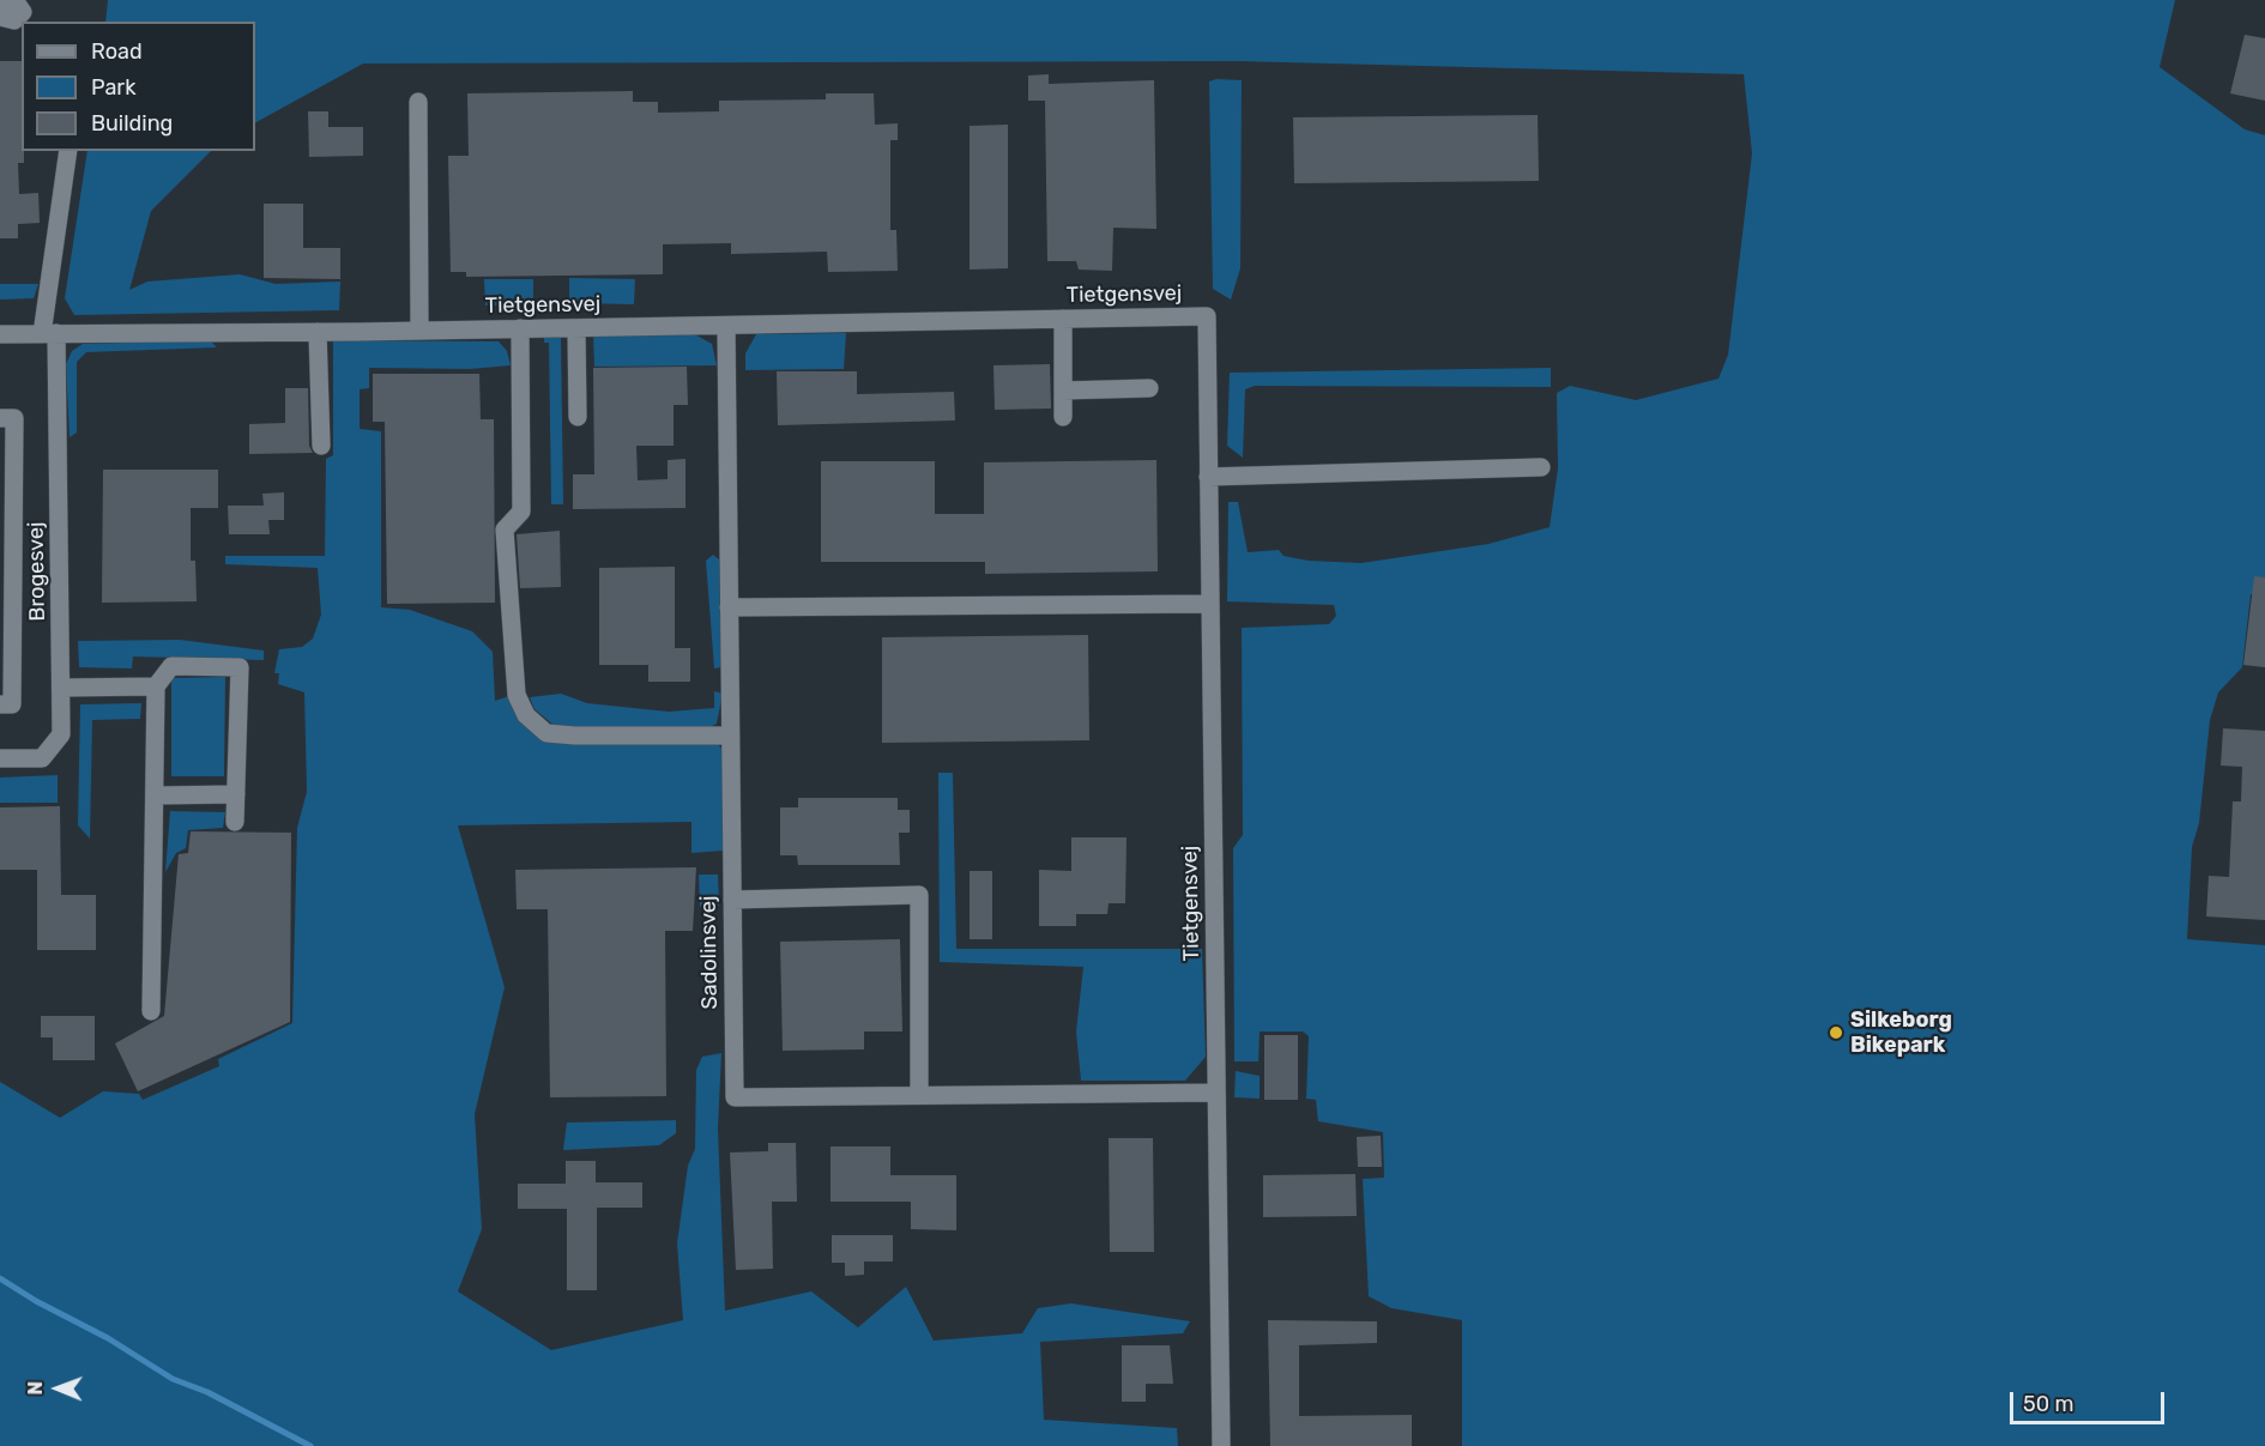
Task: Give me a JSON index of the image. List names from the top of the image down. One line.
{"streets":{"street":["Tietgensvej","Brogesvej","Sadolinsvej"]},"crossings":[["Tietgensvej","Brogesvej"],["Tietgensvej","Sadolinsvej"]],"places":["Silkeborg Bikepark"],"legend":["Road","Park","Building"],"scale_bar":"50 m","north":"left"}
